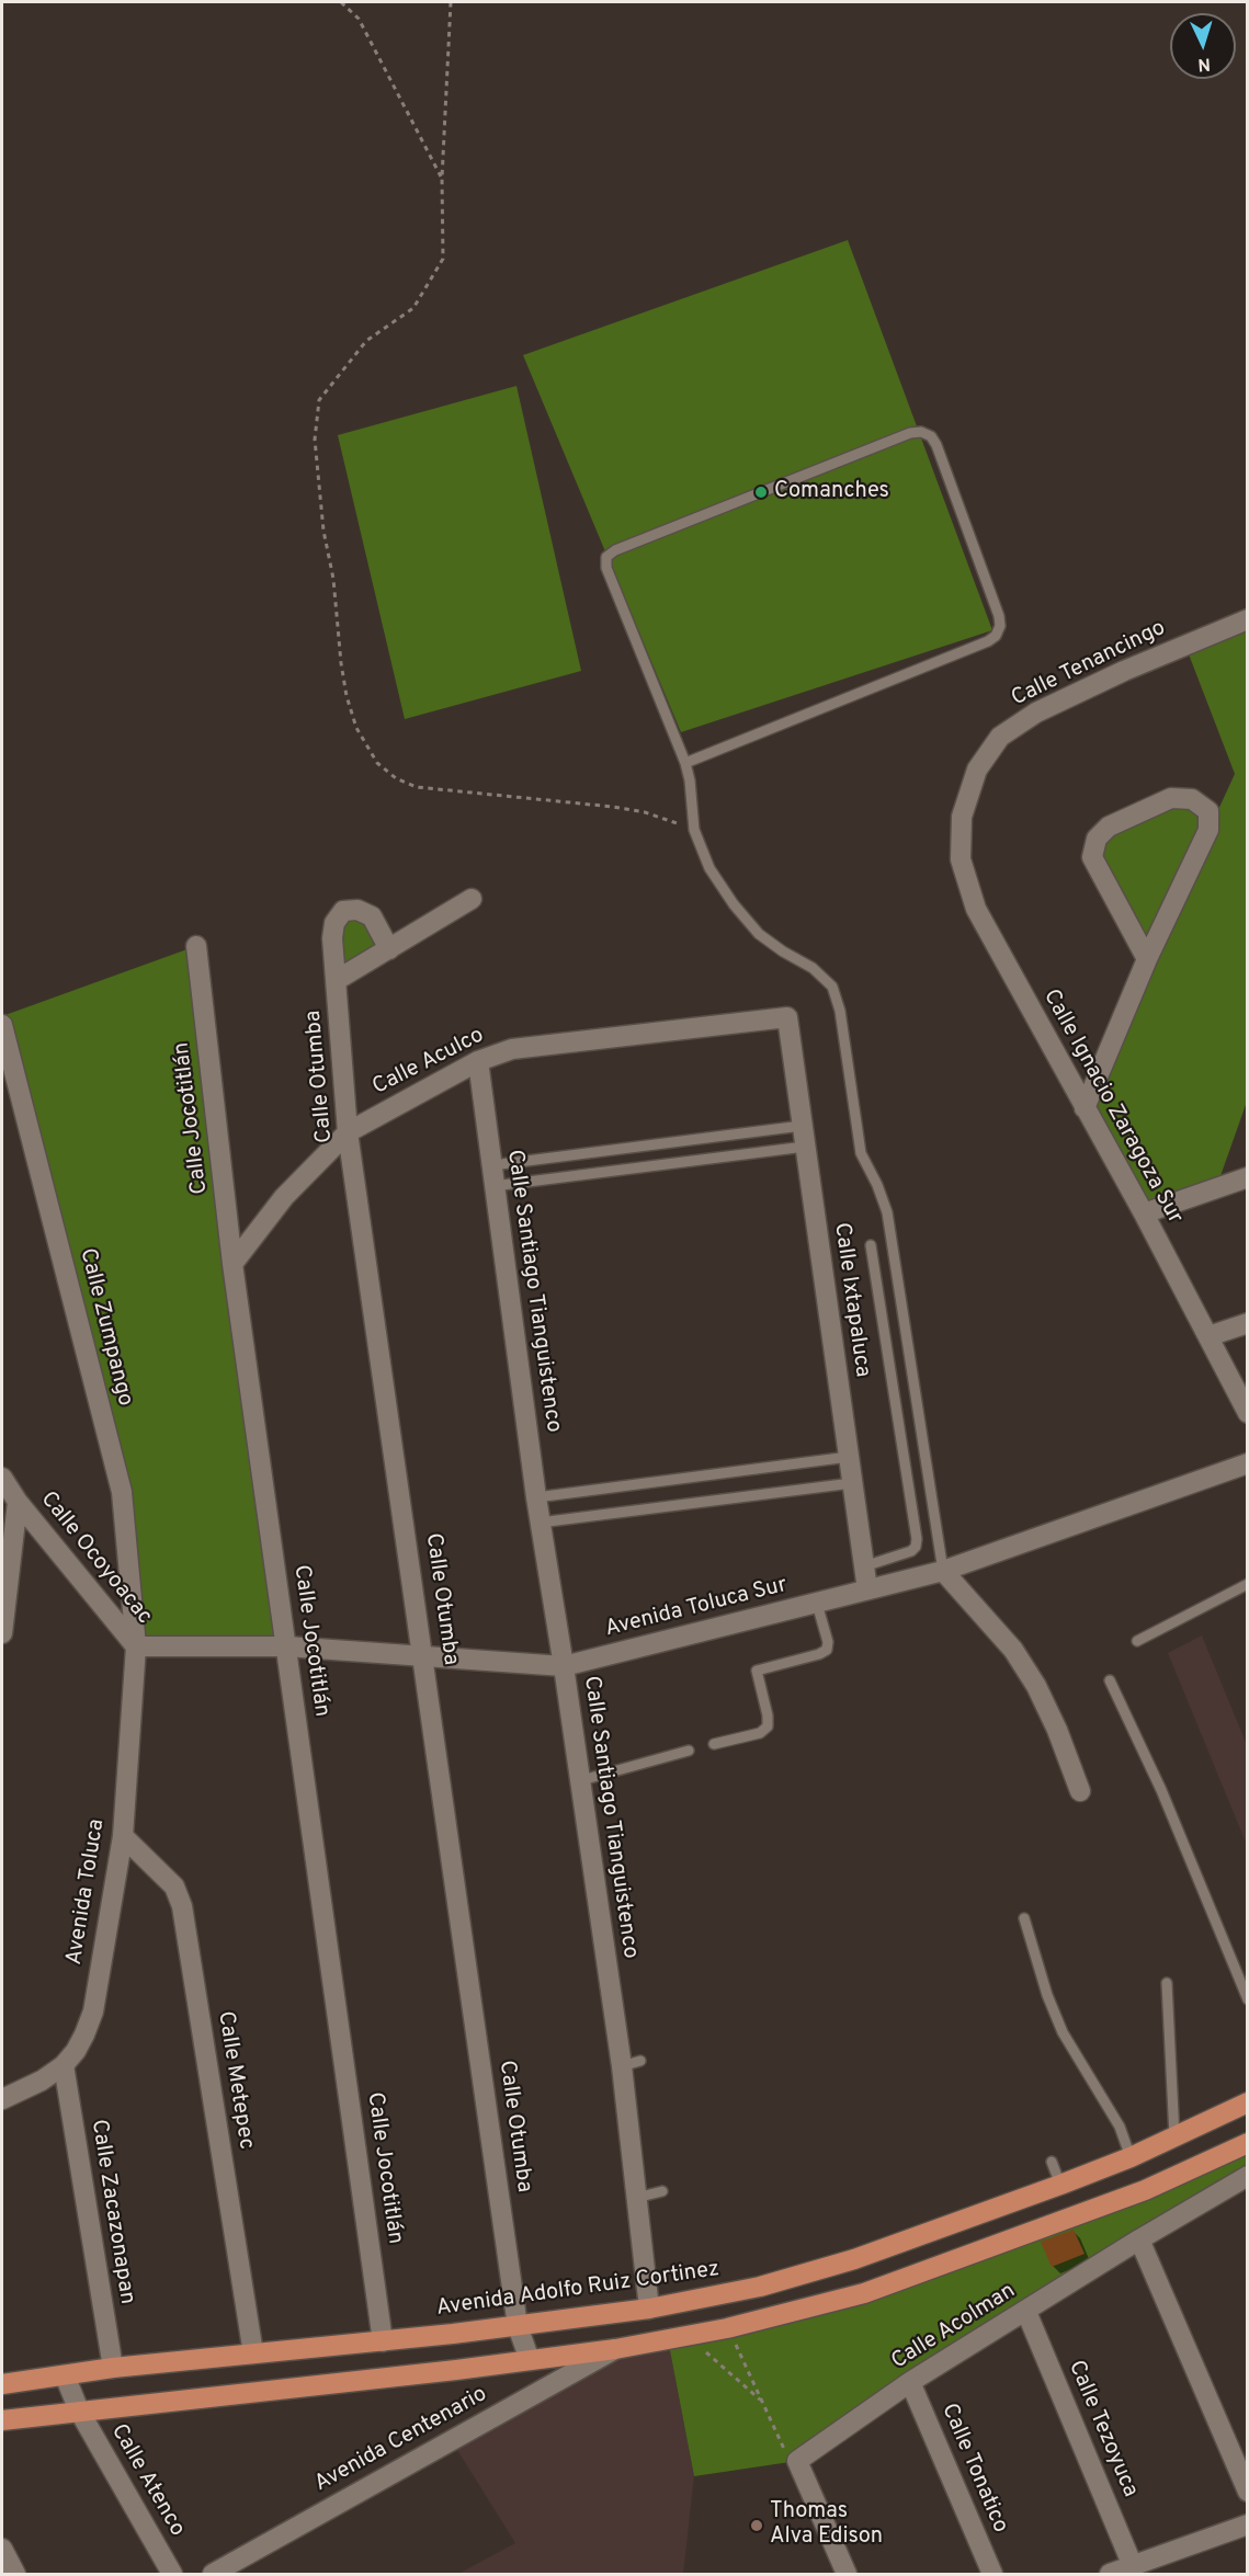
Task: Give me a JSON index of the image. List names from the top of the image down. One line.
{"streets":{"main road":["Avenida Adolfo Ruiz Cortinez"],"street":["Calle Tenancingo","Calle Aculco","Calle Otumba","Calle Ignacio Zaragoza Sur","Calle Jocotitlán","Calle Santiago Tianguistenco","Calle Ixtapaluca","Calle Zumpango","Calle Ocoyoacac","Avenida Toluca Sur","Avenida Toluca","Calle Metepec","Calle Zacazonapan","Calle Acolman","Calle Tezoyuca","Avenida Centenario","Calle Tonatico","Calle Atenco"]},"crossings":[["Calle Tenancingo","Calle Ignacio Zaragoza Sur"],["Calle Aculco","Calle Otumba"],["Calle Aculco","Calle Jocotitlán"],["Calle Aculco","Calle Santiago Tianguistenco"],["Calle Aculco","Calle Ixtapaluca"],["Calle Otumba","Avenida Toluca Sur"],["Calle Otumba","Avenida Adolfo Ruiz Cortinez"],["Calle Jocotitlán","Avenida Toluca Sur"],["Calle Jocotitlán","Avenida Adolfo Ruiz Cortinez"],["Calle Santiago Tianguistenco","Avenida Toluca Sur"],["Calle Santiago Tianguistenco","Avenida Adolfo Ruiz Cortinez"],["Calle Ixtapaluca","Avenida Toluca Sur"],["Calle Zumpango","Calle Ocoyoacac"],["Calle Zumpango","Avenida Toluca Sur"],["Calle Zumpango","Avenida Toluca"],["Calle Ocoyoacac","Avenida Toluca Sur"],["Calle Ocoyoacac","Avenida Toluca"],["Avenida Toluca Sur","Avenida Toluca"],["Avenida Toluca","Calle Metepec"],["Avenida Toluca","Calle Zacazonapan"],["Calle Metepec","Avenida Adolfo Ruiz Cortinez"],["Calle Zacazonapan","Avenida Adolfo Ruiz Cortinez"],["Avenida Adolfo Ruiz Cortinez","Calle Atenco"],["Calle Acolman","Calle Tezoyuca"],["Calle Acolman","Calle Tonatico"]],"places":["Comanches","Thomas Alva Edison"],"north":"bottom"}
